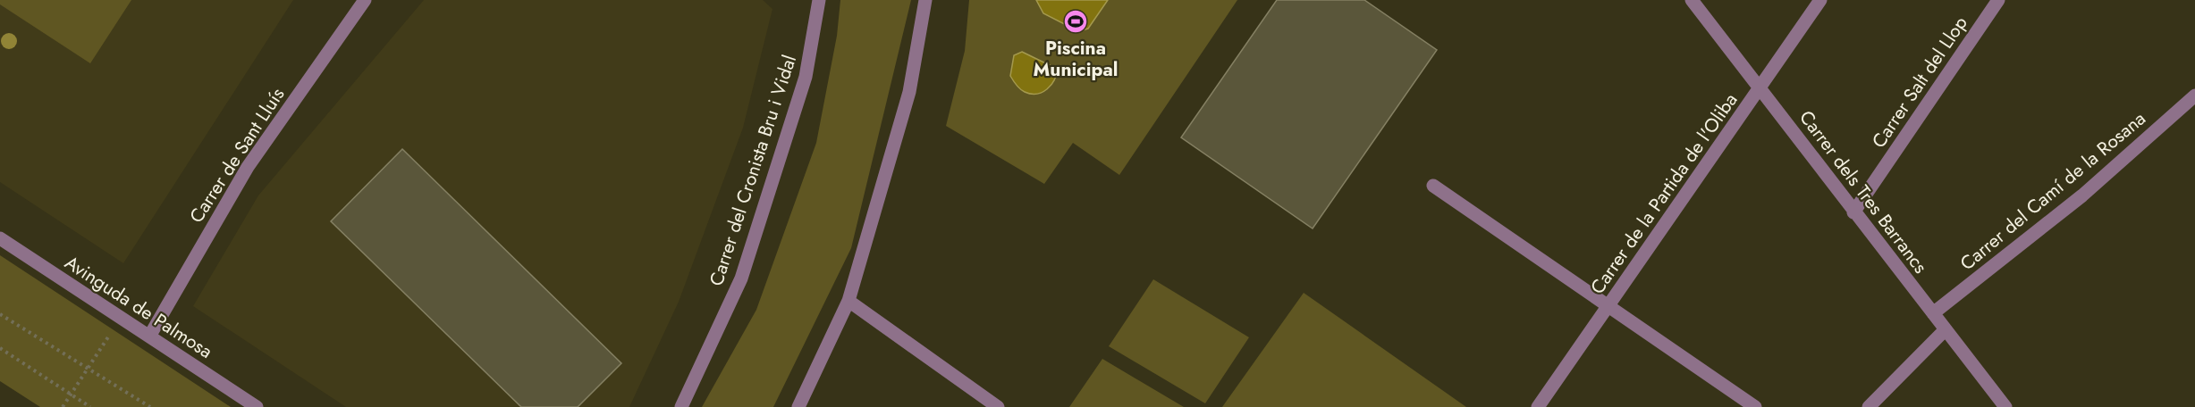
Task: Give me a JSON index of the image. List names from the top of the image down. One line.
{"streets":{"street":["Carrer Salt del Llop","Carrer de Sant Lluís","Carrer del Cronista Bru i Vidal","Carrer del Camí de la Rosana","Carrer dels Tres Barrancs","Carrer de la Partida de l'Oliba","Avinguda de Palmosa"]},"crossings":[["Carrer Salt del Llop","Carrer dels Tres Barrancs"],["Carrer de Sant Lluís","Avinguda de Palmosa"],["Carrer del Camí de la Rosana","Carrer dels Tres Barrancs"],["Carrer dels Tres Barrancs","Carrer de la Partida de l'Oliba"]],"places":{"sports":["Piscina Municipal"]}}
